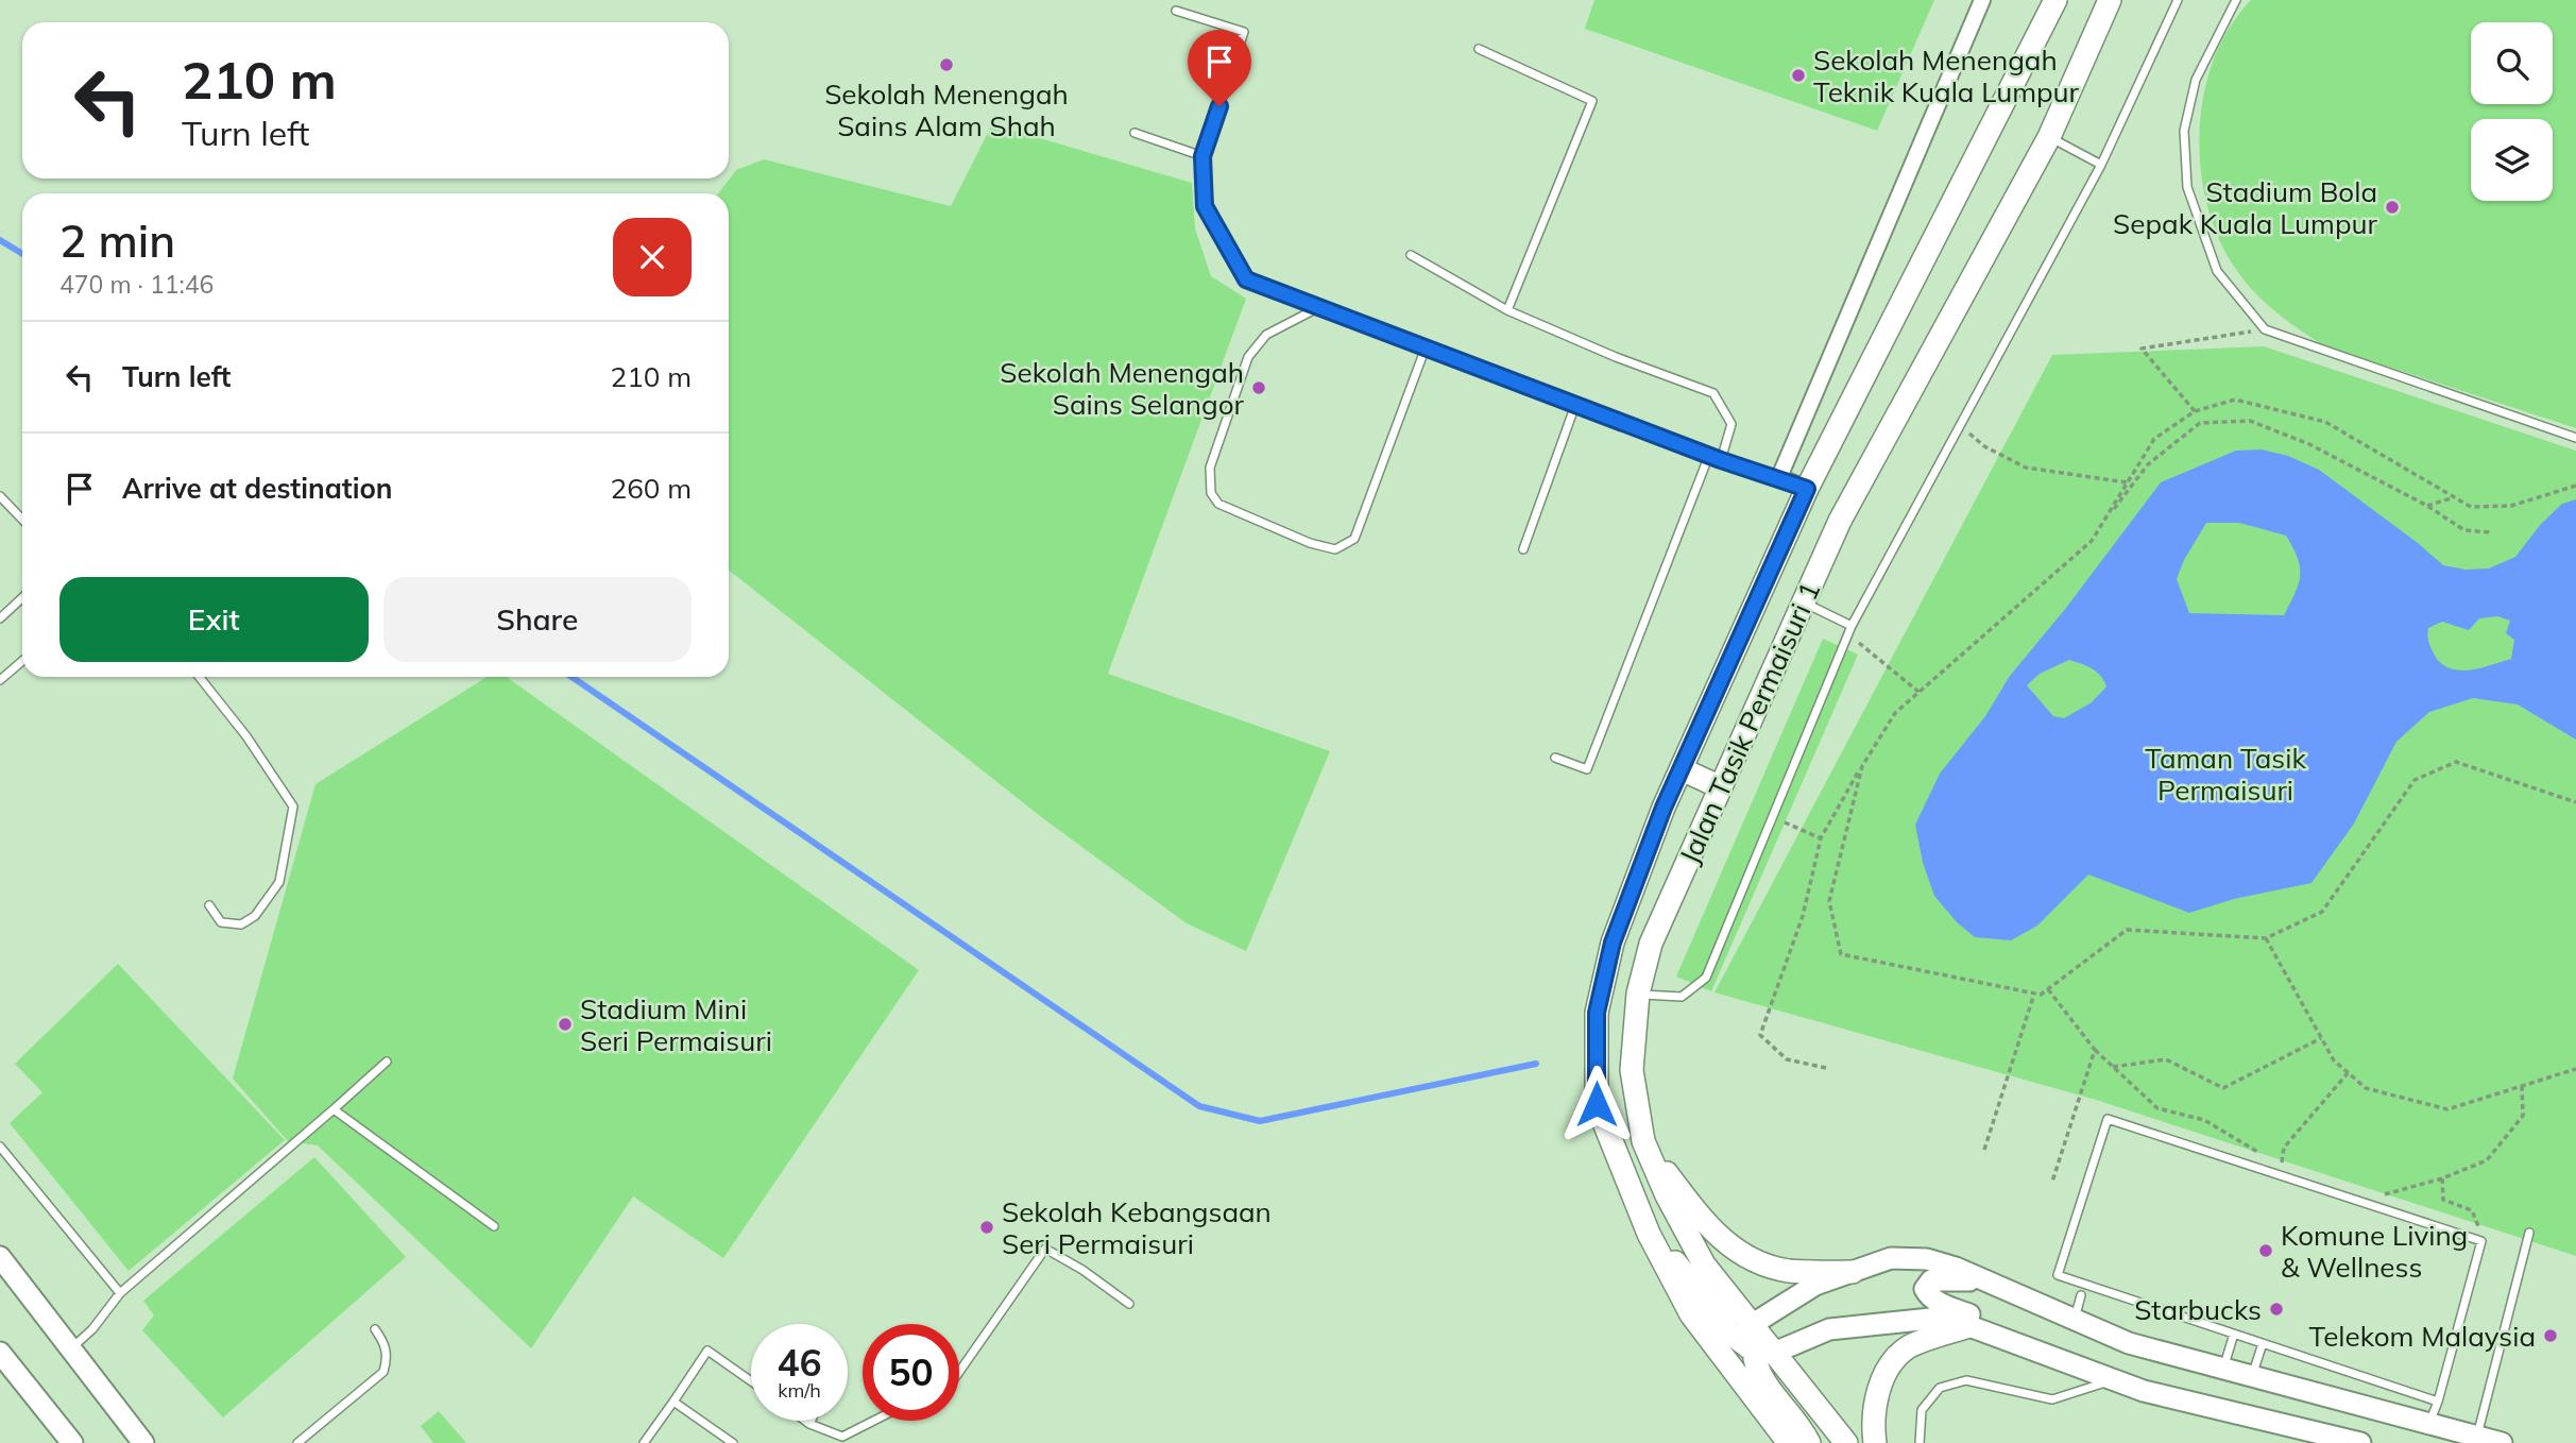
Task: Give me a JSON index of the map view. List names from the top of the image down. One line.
{"streets":{"main road":["Jalan Tasik Permaisuri 1"]},"parks":["Taman Tasik Permaisuri"],"places":["Sekolah Menengah Sains Alam Shah","Sekolah Menengah Teknik Kuala Lumpur","Stadium Bola Sepak Kuala Lumpur","Sekolah Menengah Sains Selangor","Stadium Mini Seri Permaisuri","Sekolah Kebangsaan Seri Permaisuri","Komune Living & Wellness","Starbucks","Telekom Malaysia"],"page":{"turn":["210 m","Turn left"],"heading":["2 min","470 m · 11:46"],"list":[{"name":"Turn left","value":"210 m"},{"name":"Arrive at destination","value":"260 m"}],"buttons":["Exit","Share"],"speed":"46 km/h","limit":"50"}}
